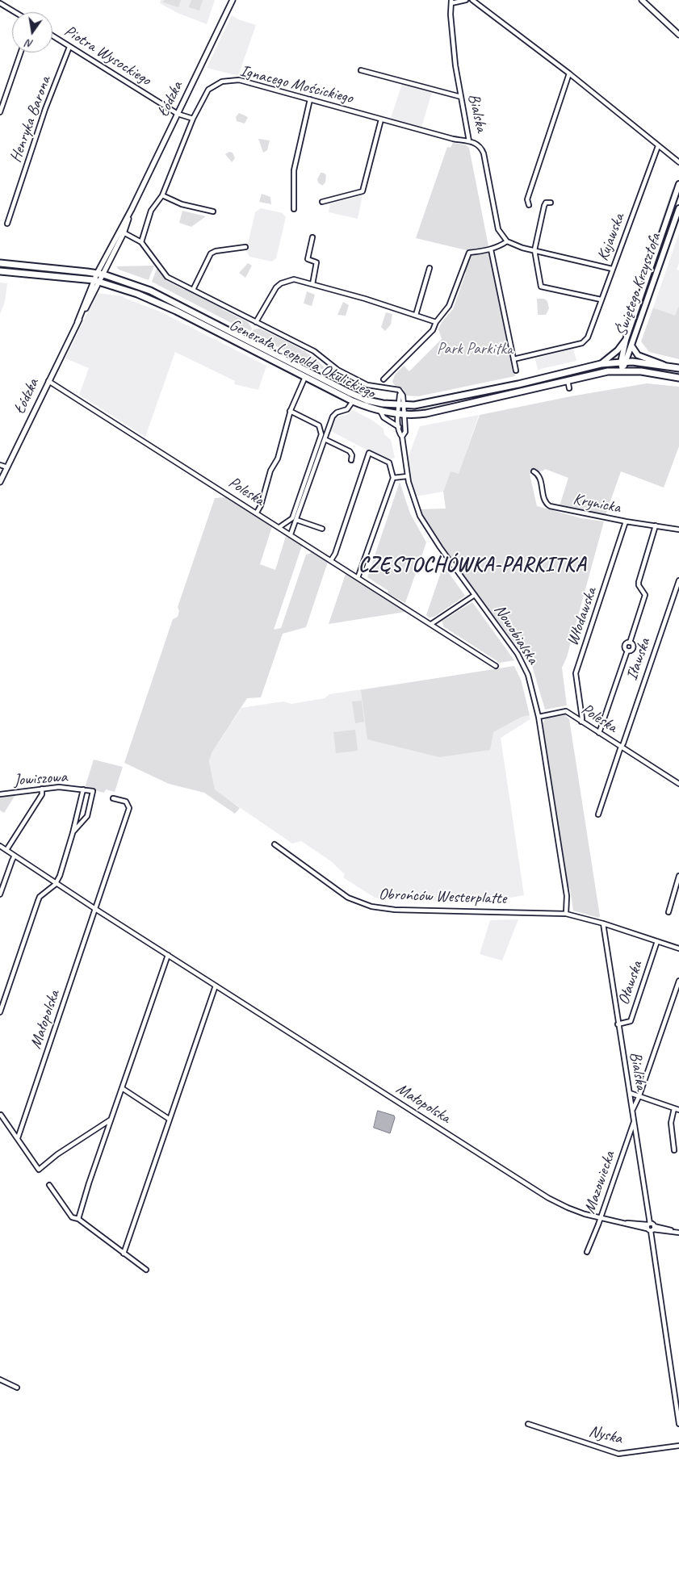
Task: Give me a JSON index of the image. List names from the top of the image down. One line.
{"streets":{"main road":["Świętego Krzysztofa","Generała Leopolda Okulickiego"],"street":["Piotra Wysockiego","Ignacego Mościckiego","Łódzka","Bialska","Henryka Barona","Kujawska","Poleska","Krynicka","Włodawska","Nowobialska","Iławska","Jowiszowa","Obrońców Westerplatte","Oławska","Małopolska","Mazowiecka","Nyska"]},"crossings":[["Piotra Wysockiego","Łódzka"],["Piotra Wysockiego","Henryka Barona"],["Ignacego Mościckiego","Bialska"],["Łódzka","Generała Leopolda Okulickiego"],["Łódzka","Poleska"],["Bialska","Obrońców Westerplatte"],["Bialska","Oławska"],["Bialska","Małopolska"],["Bialska","Mazowiecka"],["Świętego Krzysztofa","Generała Leopolda Okulickiego"],["Generała Leopolda Okulickiego","Nowobialska"],["Poleska","Włodawska"],["Poleska","Nowobialska"],["Poleska","Iławska"],["Krynicka","Włodawska"],["Nowobialska","Obrońców Westerplatte"],["Obrońców Westerplatte","Oławska"],["Małopolska","Mazowiecka"]],"districts":["CZĘSTOCHÓWKA-PARKITKA"],"parks":["Park Parkitka"],"north":"bottom"}
